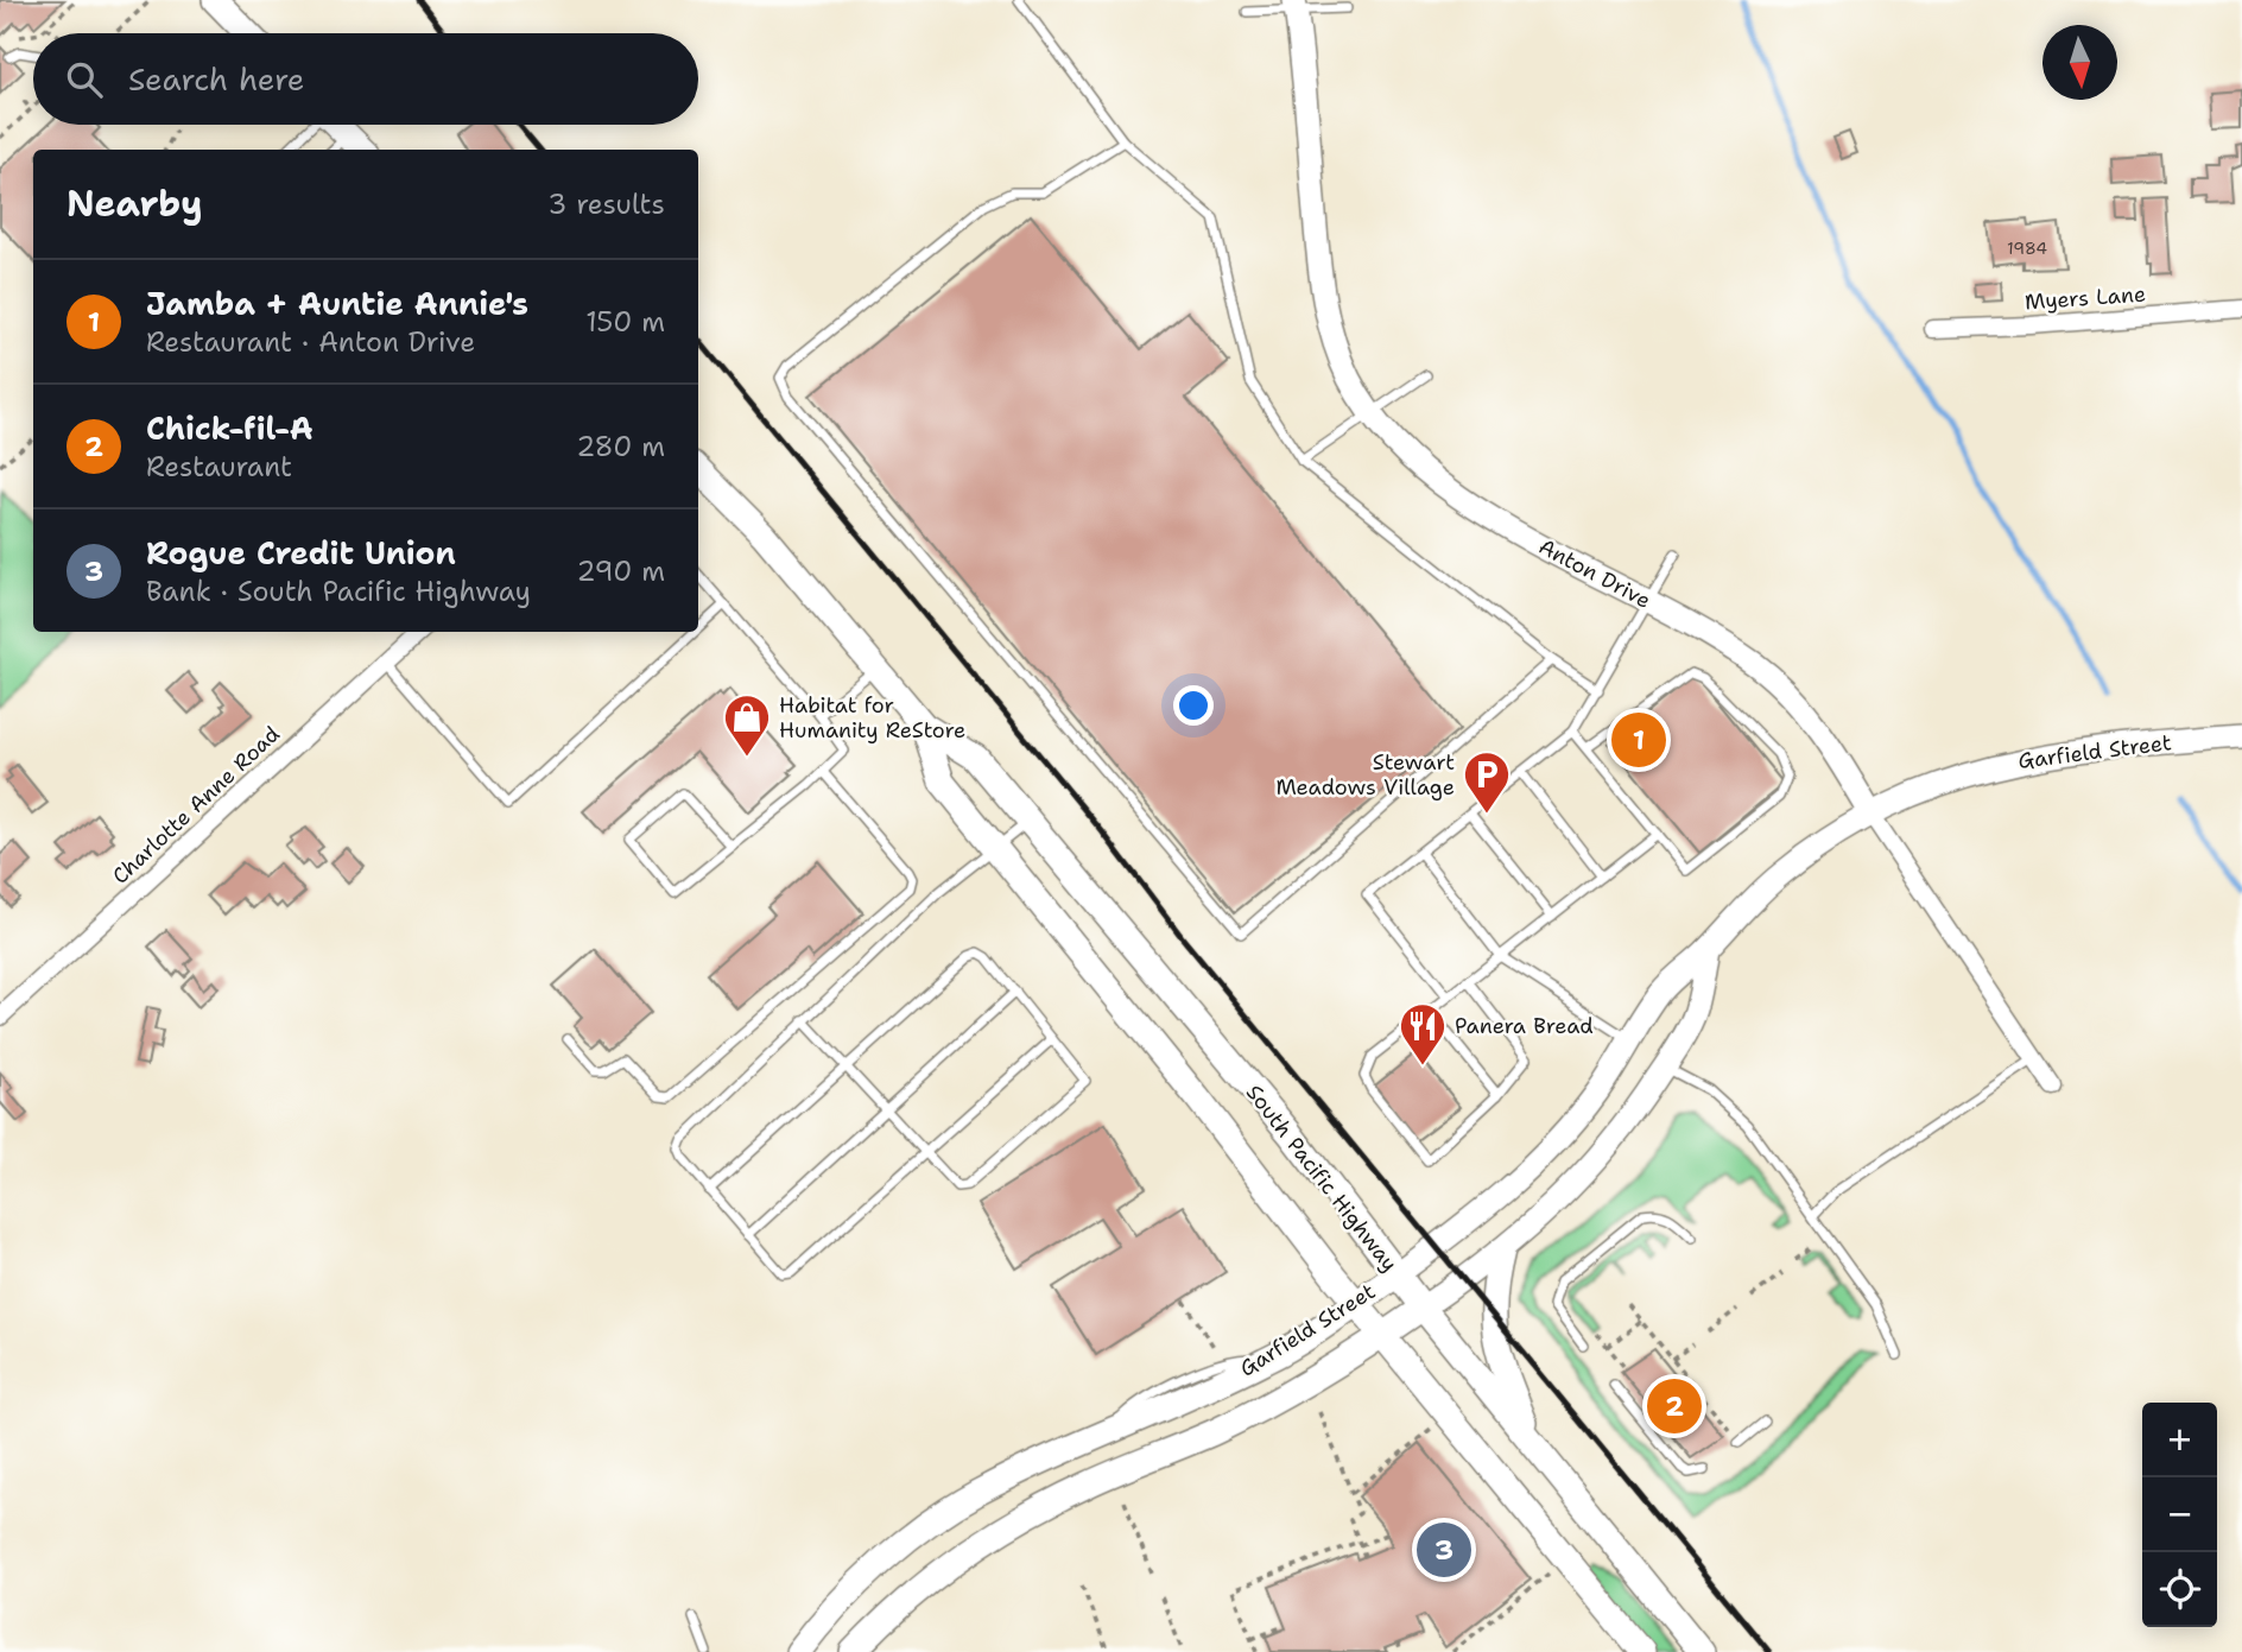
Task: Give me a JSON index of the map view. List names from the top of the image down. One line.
{"streets":{"main road":["Anton Drive","Garfield Street","South Pacific Highway"],"street":["Myers Lane","Charlotte Anne Road"]},"crossings":[["Anton Drive","Garfield Street"],["Garfield Street","South Pacific Highway"]],"places":{"shop":["Habitat for Humanity ReStore"],"parking":["Stewart Meadows Village"],"restaurant":["Panera Bread"]},"house_numbers":["1984"],"north":"bottom","page":{"search":"Search here","heading":["Nearby","3 results"],"list":[{"mark":"1","name":"Jamba + Auntie Annie's","note":"Restaurant · Anton Drive","value":"150 m"},{"mark":"2","name":"Chick-fil-A","note":"Restaurant","value":"280 m"},{"mark":"3","name":"Rogue Credit Union","note":"Bank · South Pacific Highway","value":"290 m"}],"pins":["1","2","3"],"map_buttons":["+","−"]}}
